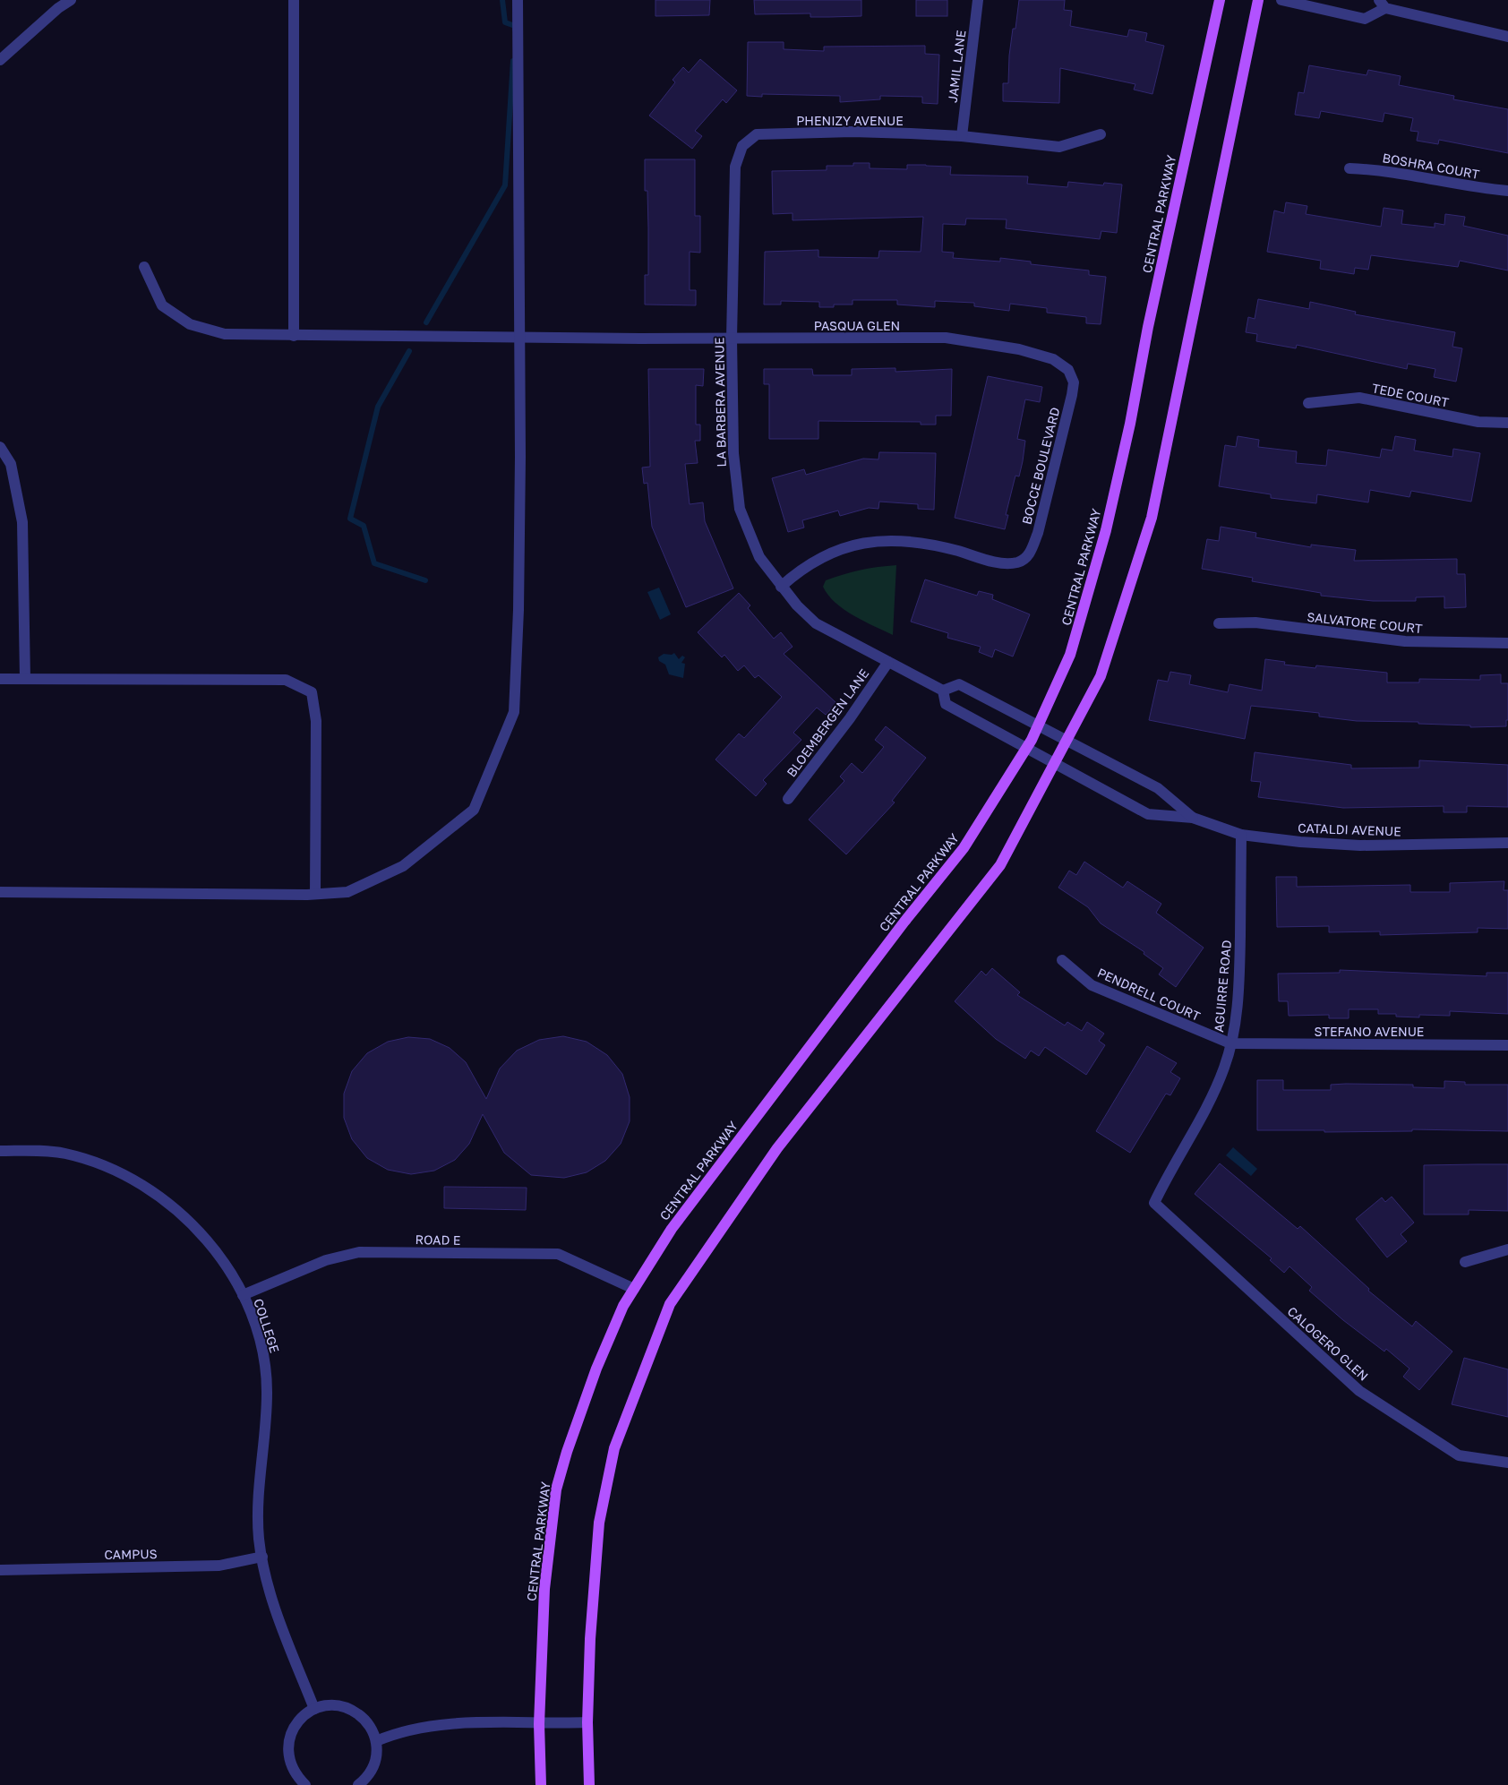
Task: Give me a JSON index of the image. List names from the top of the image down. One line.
{"streets":{"main road":["CENTRAL PARKWAY"],"street":["JAMIL LANE","PHENIZY AVENUE","BOSHRA COURT","PASQUA GLEN","TEDE COURT","LA BARBERA AVENUE","BOCCE BOULEVARD","SALVATORE COURT","BLOEMBERGEN LANE","CATALDI AVENUE","AGUIRRE ROAD","PENDRELL COURT","STEFANO AVENUE","ROAD E","COLLEGE","CALOGERO GLEN","CAMPUS"]},"crossings":[["JAMIL LANE","PHENIZY AVENUE"],["PHENIZY AVENUE","LA BARBERA AVENUE"],["CENTRAL PARKWAY","ROAD E"],["PASQUA GLEN","LA BARBERA AVENUE"],["PASQUA GLEN","BOCCE BOULEVARD"],["LA BARBERA AVENUE","BOCCE BOULEVARD"],["LA BARBERA AVENUE","BLOEMBERGEN LANE"],["CATALDI AVENUE","AGUIRRE ROAD"],["AGUIRRE ROAD","PENDRELL COURT"],["AGUIRRE ROAD","STEFANO AVENUE"],["AGUIRRE ROAD","CALOGERO GLEN"],["PENDRELL COURT","STEFANO AVENUE"],["ROAD E","COLLEGE"],["COLLEGE","CAMPUS"]]}
